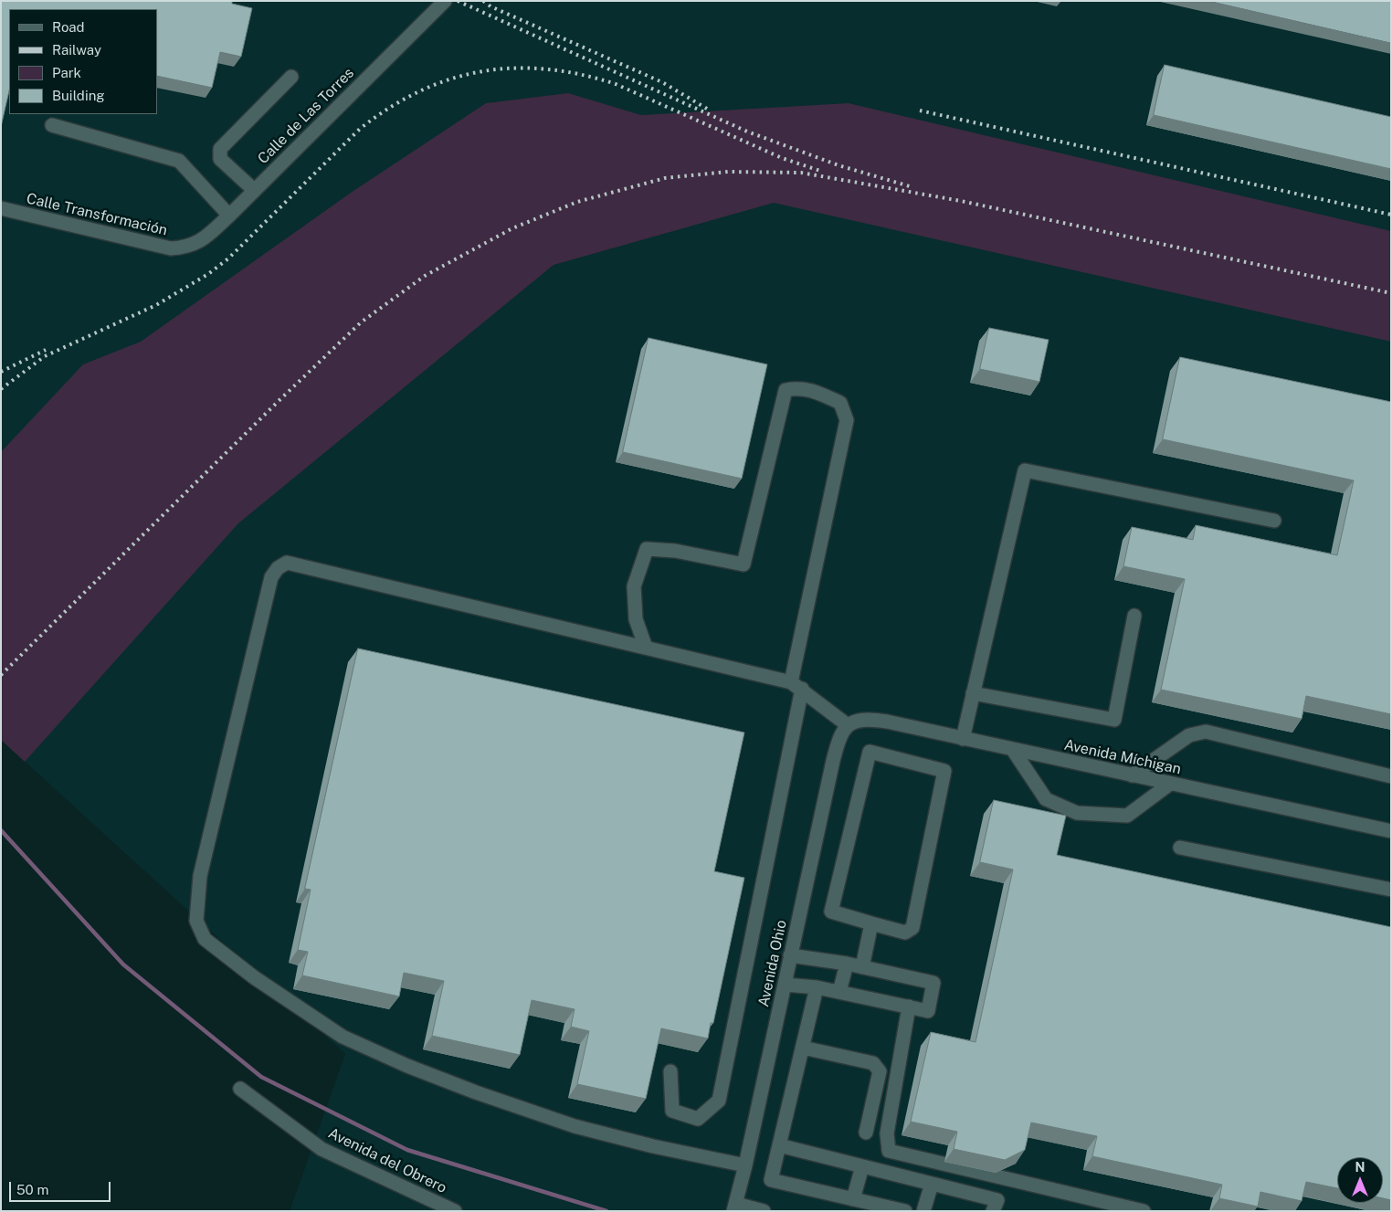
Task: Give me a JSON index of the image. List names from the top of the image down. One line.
{"streets":{"street":["Calle de Las Torres","Calle Transformación","Avenida Míchigan","Avenida Ohio","Avenida del Obrero"]},"crossings":[["Calle de Las Torres","Calle Transformación"],["Avenida Míchigan","Avenida Ohio"]],"legend":["Road","Railway","Park","Building"],"scale_bar":"50 m","north":"top"}
